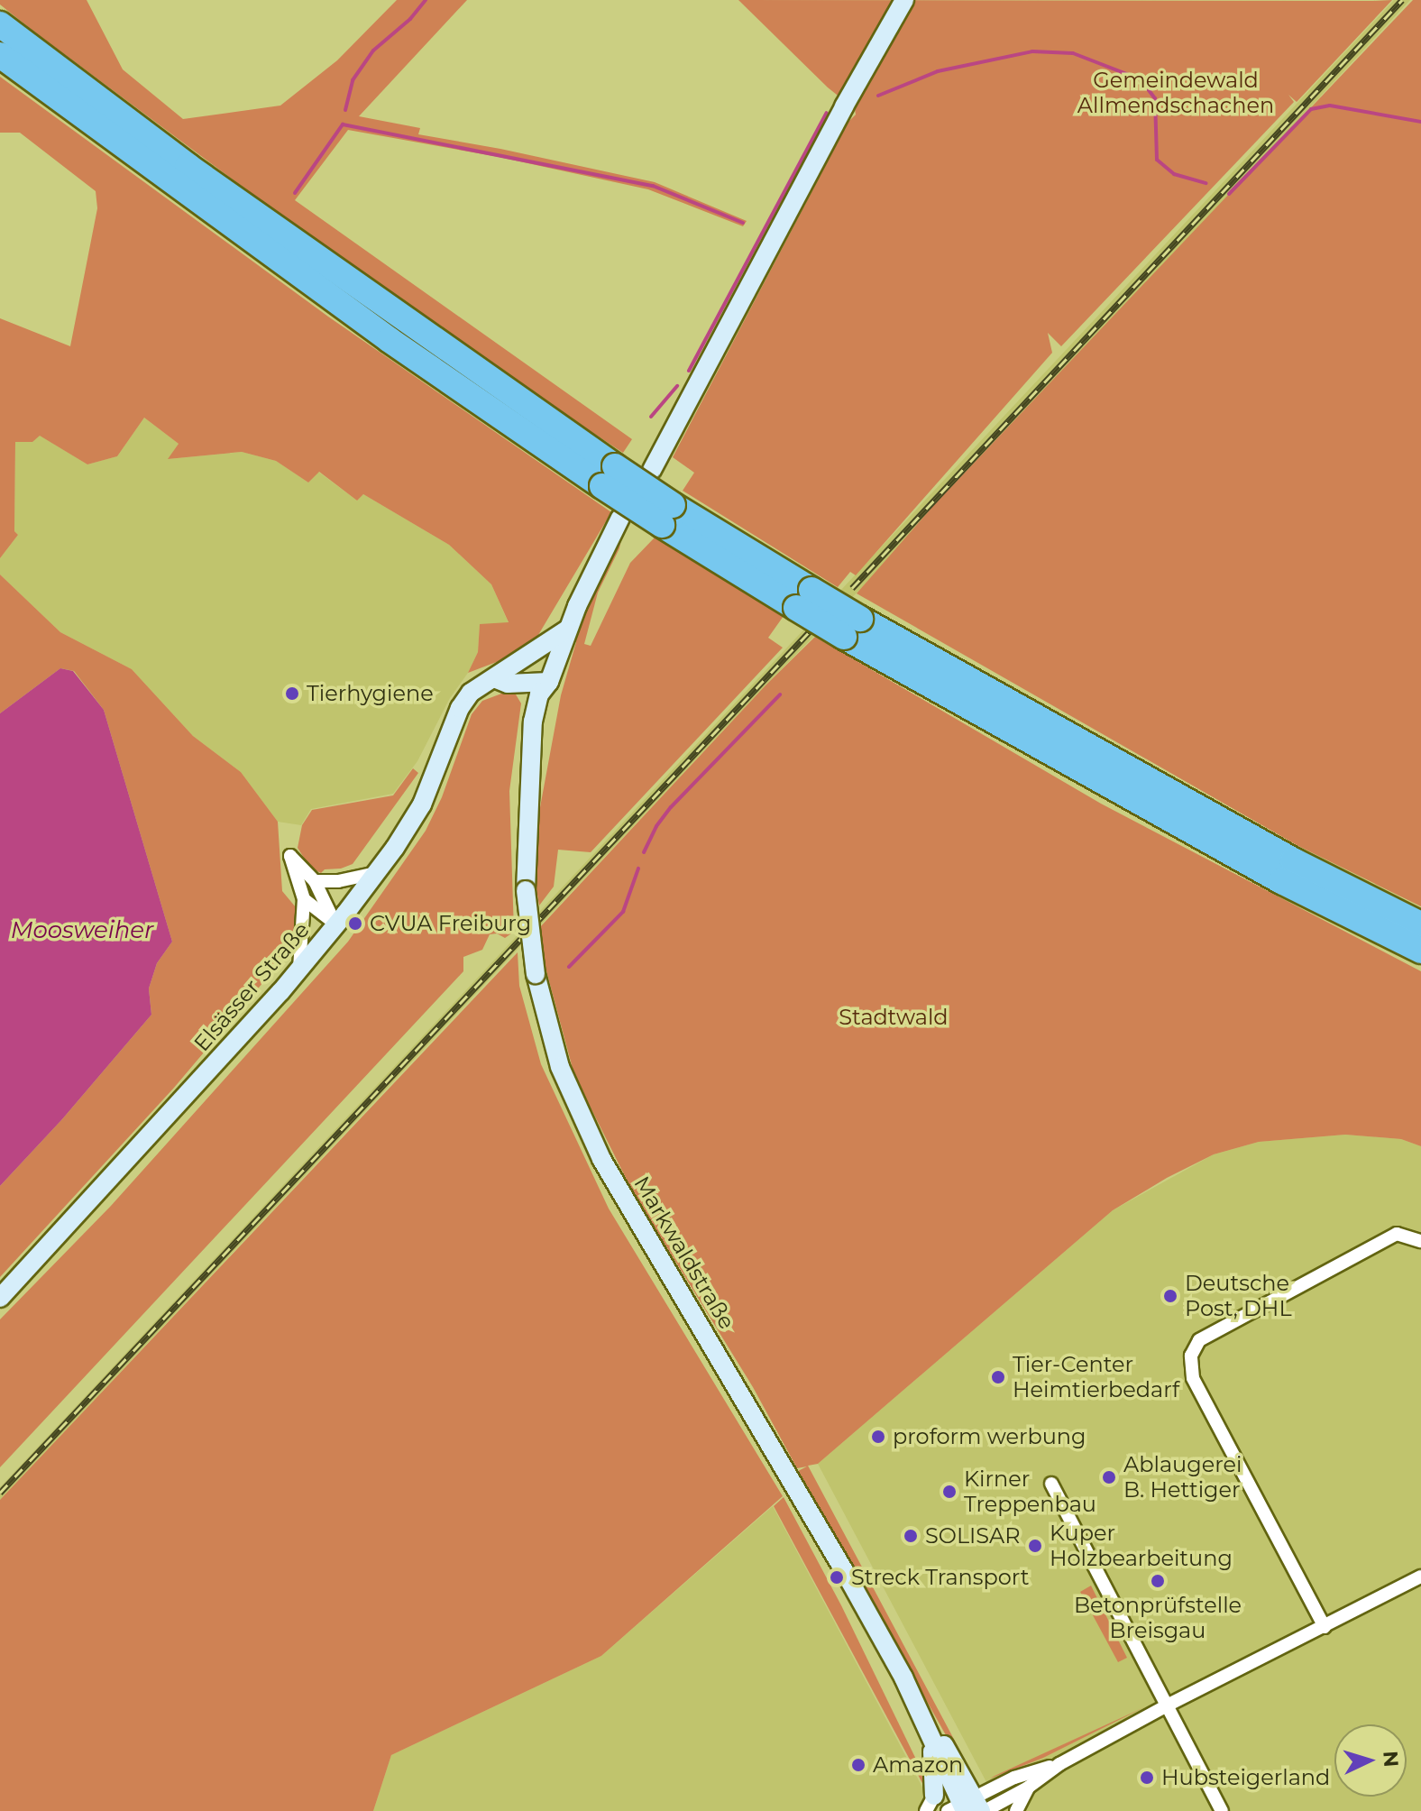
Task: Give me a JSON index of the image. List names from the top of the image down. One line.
{"streets":{"main road":["Elsässer Straße","Markwaldstraße"]},"crossings":[["Elsässer Straße","Markwaldstraße"]],"water":["Moosweiher"],"parks":["Gemeindewald Allmendschachen","Stadtwald"],"places":["Tierhygiene","CVUA Freiburg","Deutsche Post, DHL","Tier-Center Heimtierbedarf","proform werbung","Ablaugerei B. Hettiger","Kirner Treppenbau","SOLISAR","Kuper Holzbearbeitung","Streck Transport","Betonprüfstelle Breisgau","Amazon","Hubsteigerland"],"north":"right"}
